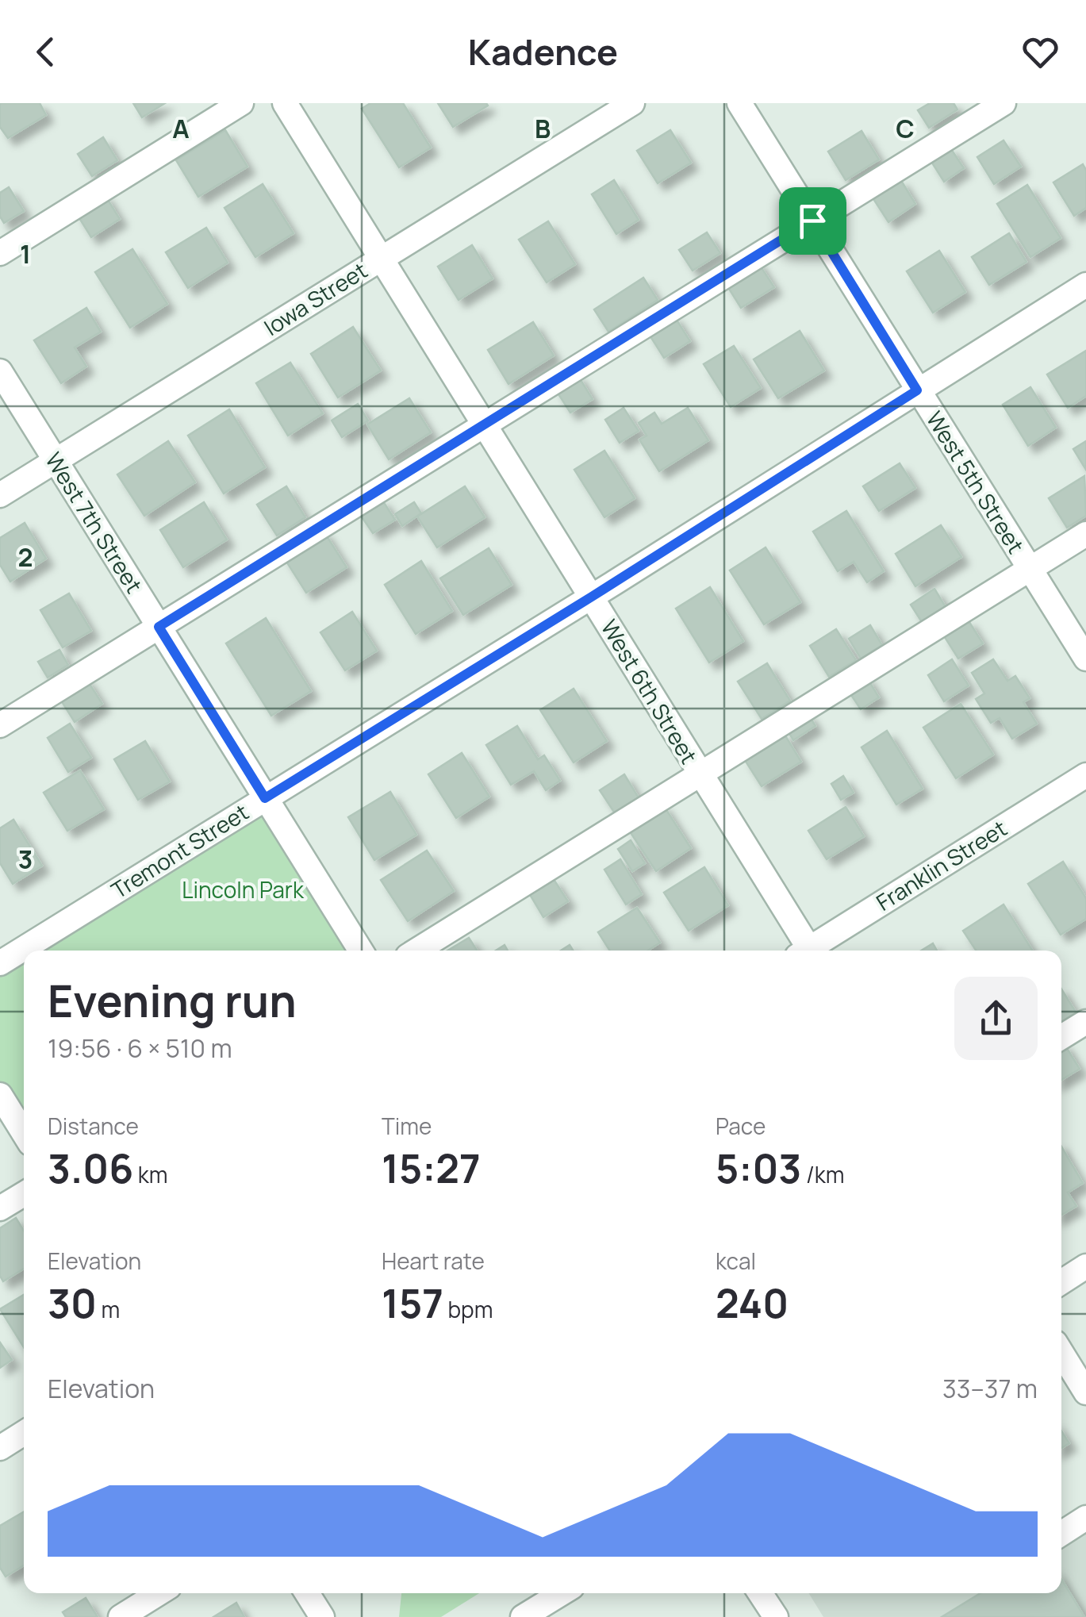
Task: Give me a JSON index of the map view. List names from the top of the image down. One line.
{"streets":{"street":["Iowa Street","West 5th Street","West 7th Street","West 6th Street","Tremont Street","Franklin Street"]},"crossings":[["Iowa Street","West 7th Street"],["Iowa Street","West 6th Street"],["West 5th Street","Tremont Street"],["West 7th Street","Tremont Street"],["West 6th Street","Tremont Street"]],"parks":["Lincoln Park"],"page":{"header":"Kadence","heading":["Evening run","19:56 · 6 × 510 m"],"stats":[["Distance","3.06 km"],["Time","15:27"],["Pace","5:03 /km"],["Elevation","30 m"],["Heart rate","157 bpm"],["kcal","240"]],"chart":["Elevation","33–37 m"]},"grid":{"columns":["A","B","C"],"rows":["1","2","3"]}}
